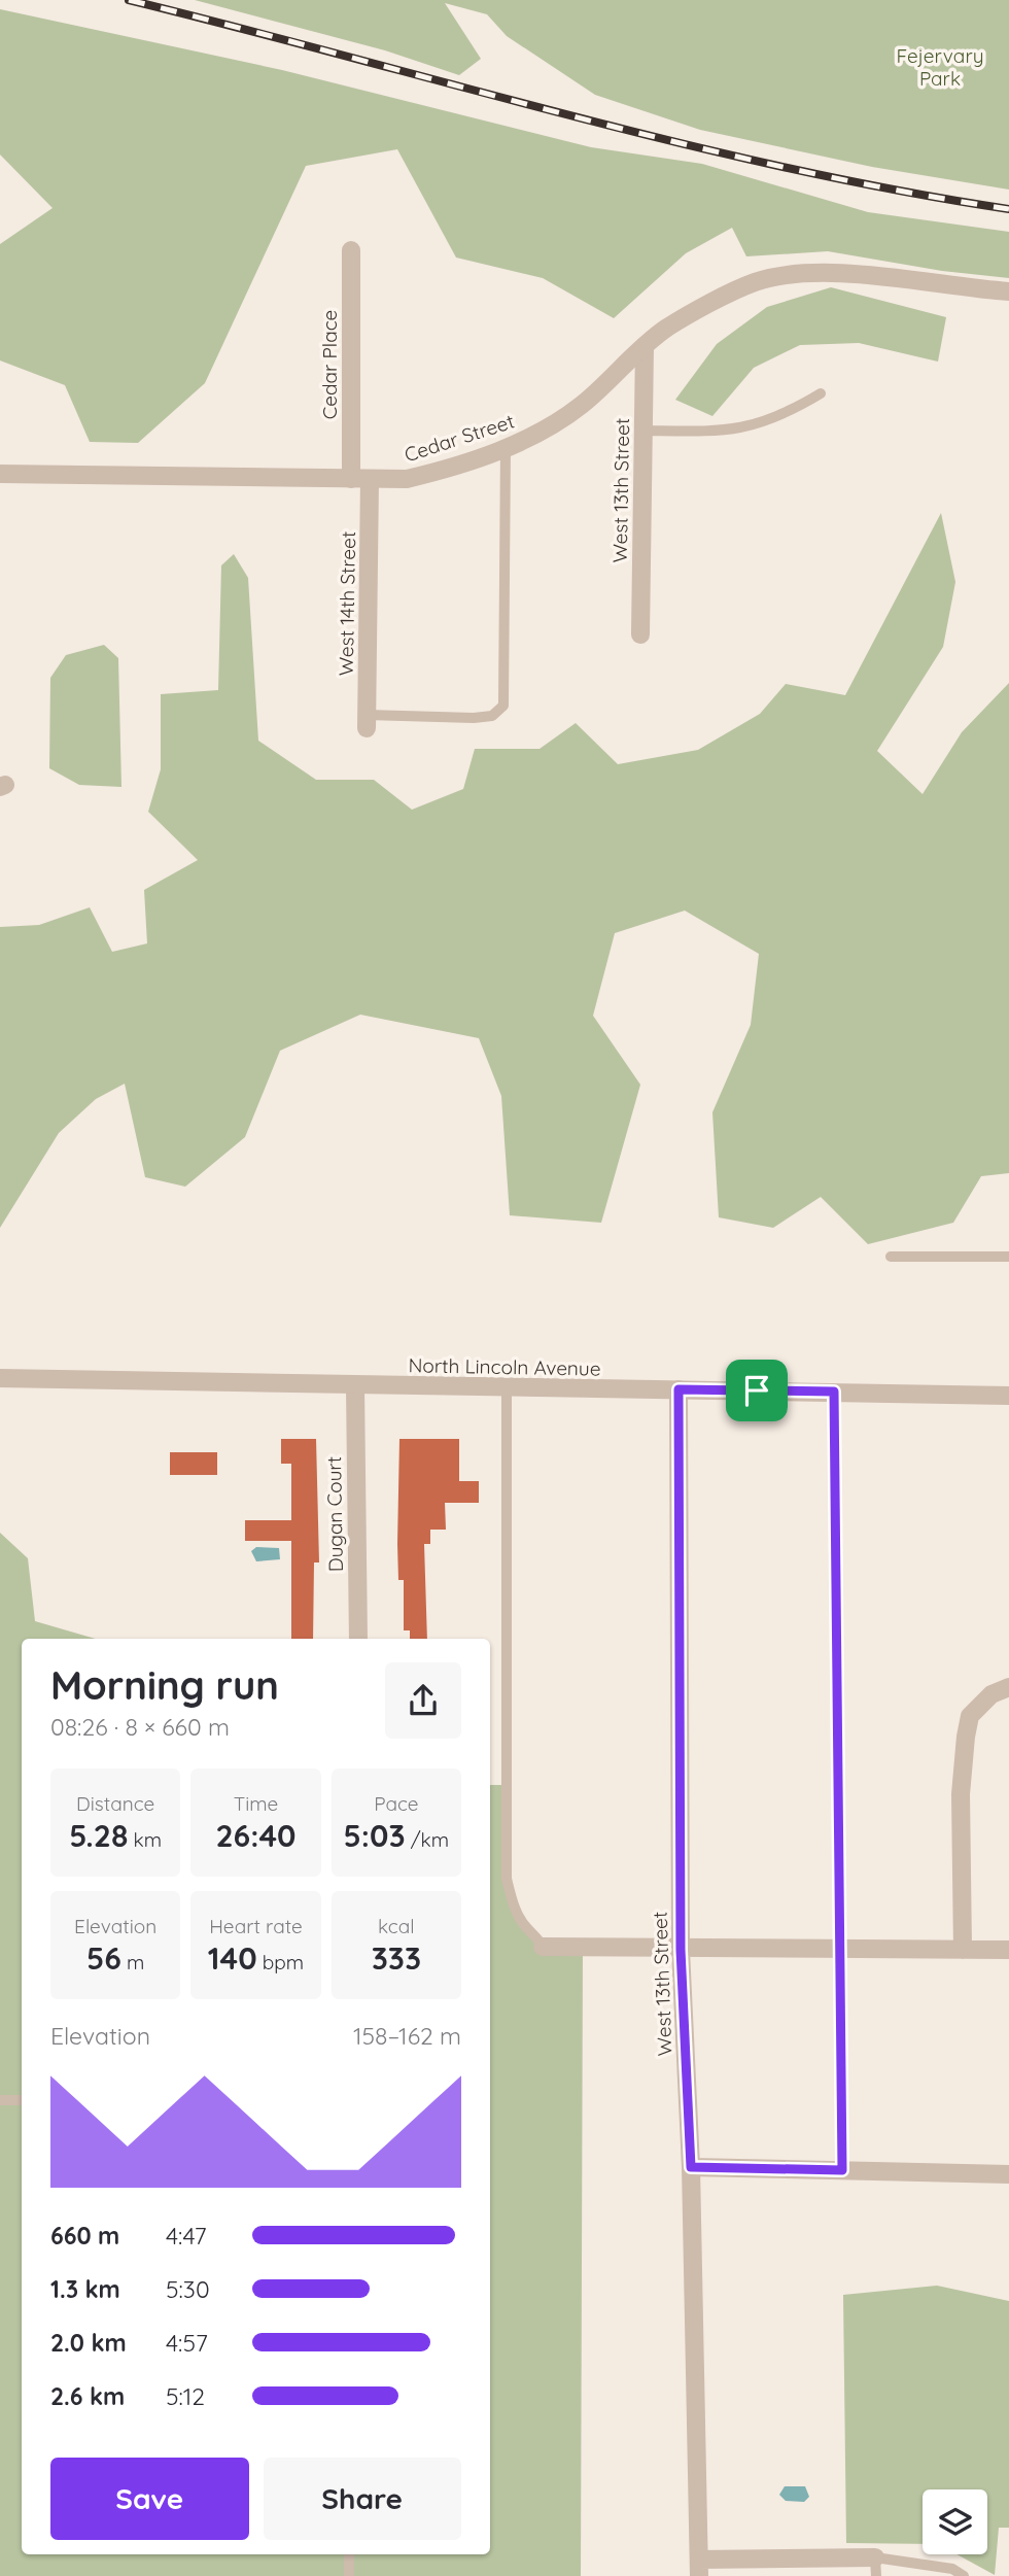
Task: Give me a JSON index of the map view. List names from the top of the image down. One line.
{"streets":{"street":["Cedar Place","Cedar Street","West 13th Street","West 14th Street","North Lincoln Avenue","Dugan Court"]},"crossings":[["Cedar Place","Cedar Street"],["Cedar Street","West 13th Street"],["Cedar Street","West 14th Street"],["West 13th Street","North Lincoln Avenue"],["North Lincoln Avenue","Dugan Court"]],"parks":["Fejervary Park"],"page":{"heading":["Morning run","08:26 · 8 × 660 m"],"stats":[["Distance","5.28 km"],["Time","26:40"],["Pace","5:03 /km"],["Elevation","56 m"],["Heart rate","140 bpm"],["kcal","333"]],"chart":["Elevation","158–162 m"],"list":[{"name":"660 m","note":"4:47"},{"name":"1.3 km","note":"5:30"},{"name":"2.0 km","note":"4:57"},{"name":"2.6 km","note":"5:12"}],"buttons":["Save","Share"]}}
